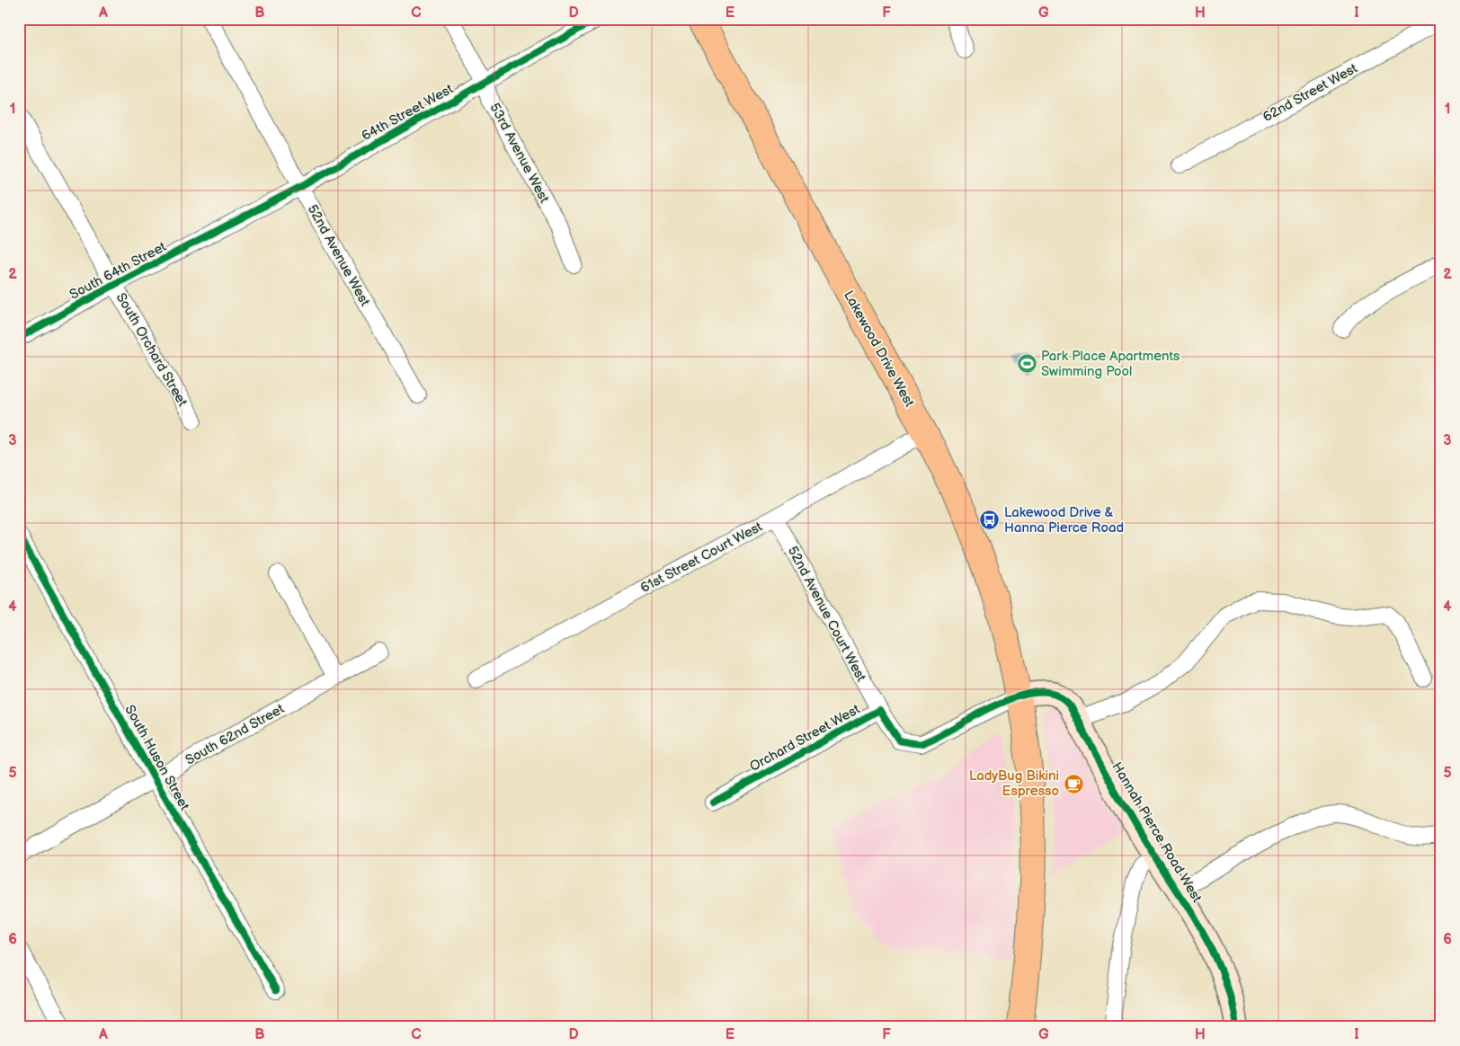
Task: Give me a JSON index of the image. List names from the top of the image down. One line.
{"streets":{"main road":["Lakewood Drive West"],"street":["62nd Street West","64th Street West","53rd Avenue West","52nd Avenue West","South 64th Street","South Orchard Street","61st Street Court West","52nd Avenue Court West","South 62nd Street","Orchard Street West","South Huson Street","Hannah Pierce Road West"]},"crossings":[["64th Street West","53rd Avenue West"],["64th Street West","52nd Avenue West"],["64th Street West","South 64th Street"],["South 64th Street","South Orchard Street"],["Lakewood Drive West","61st Street Court West"],["Lakewood Drive West","Orchard Street West"],["Lakewood Drive West","Hannah Pierce Road West"],["61st Street Court West","52nd Avenue Court West"],["52nd Avenue Court West","Orchard Street West"],["South 62nd Street","South Huson Street"],["Orchard Street West","Hannah Pierce Road West"]],"places":{"sports":["Park Place Apartments Swimming Pool"],"bus stop":["Lakewood Drive & Hanna Pierce Road"],"cafe":["LadyBug Bikini Espresso"]},"grid":{"columns":["A","B","C","D","E","F","G","H","I"],"rows":["1","2","3","4","5","6"]}}
